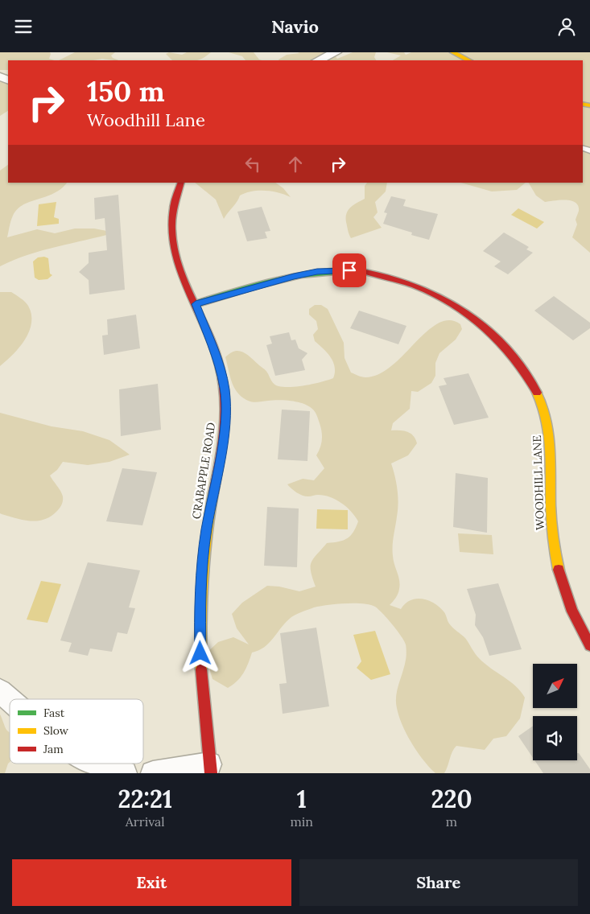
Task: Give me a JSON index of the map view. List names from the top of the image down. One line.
{"streets":{"street":["CRABAPPLE ROAD","WOODHILL LANE"]},"crossings":[["CRABAPPLE ROAD","WOODHILL LANE"]],"legend":["Fast","Slow","Jam"],"north":"top right","page":{"header":"Navio","turn":["150 m","Woodhill Lane"],"eta":["22:21","Arrival","1","min","220","m"],"buttons":["Exit","Share"]}}
